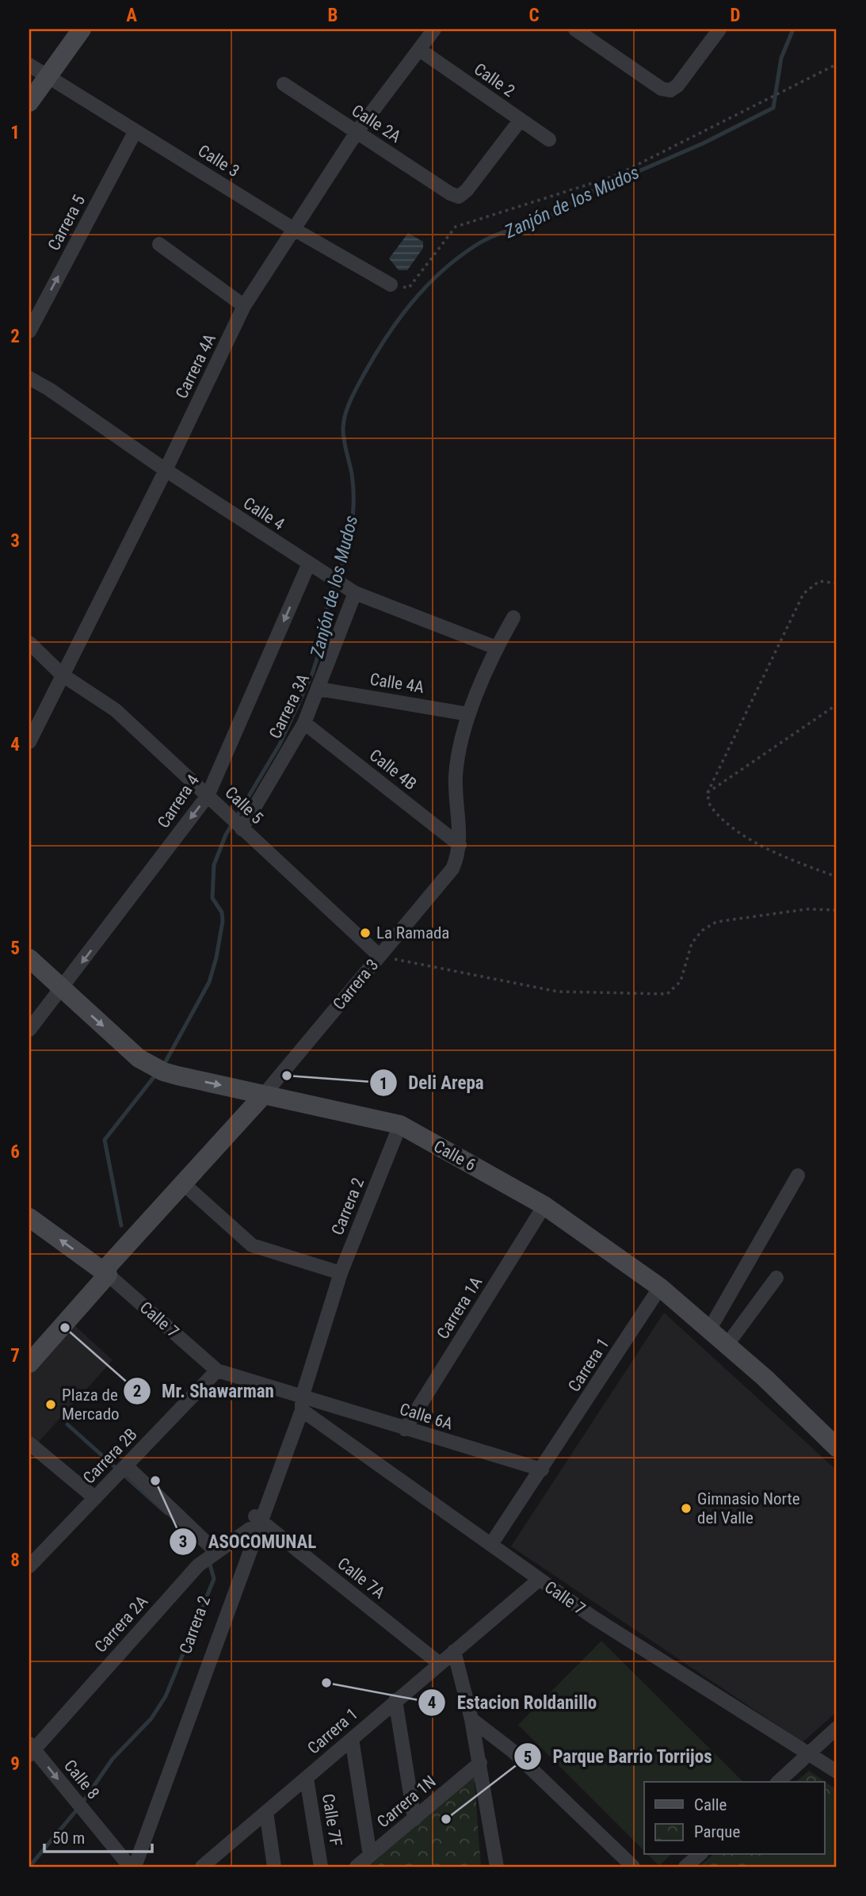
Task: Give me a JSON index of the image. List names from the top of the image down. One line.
{"streets":{"street":["Calle 2","Calle 2A","Calle 3","Carrera 5","Carrera 4A","Calle 4","Calle 4A","Carrera 3A","Calle 4B","Carrera 4","Calle 5","Carrera 3","Calle 6","Carrera 2","Carrera 1A","Calle 7","Carrera 1","Calle 6A","Carrera 2B","Calle 7A","Carrera 2A","Calle 8","Carrera 1N","Calle 7F"]},"crossings":[["Calle 2","Calle 2A"],["Calle 2","Carrera 4A"],["Calle 2A","Carrera 4A"],["Calle 3","Carrera 5"],["Calle 3","Carrera 4A"],["Carrera 4A","Calle 4"],["Carrera 4A","Calle 5"],["Calle 4","Carrera 3A"],["Calle 4","Carrera 4"],["Calle 4","Carrera 3"],["Calle 4A","Carrera 3A"],["Calle 4A","Carrera 3"],["Carrera 3A","Calle 4B"],["Carrera 3A","Calle 5"],["Calle 4B","Carrera 3"],["Carrera 4","Calle 5"],["Carrera 4","Calle 6"],["Calle 5","Carrera 3"],["Carrera 3","Calle 6"],["Carrera 3","Calle 7"],["Calle 6","Carrera 2"],["Calle 6","Carrera 1A"],["Calle 6","Carrera 1"],["Carrera 2","Calle 7"],["Carrera 2","Calle 6A"],["Carrera 2","Calle 7A"],["Carrera 2","Carrera 2A"],["Carrera 2","Calle 8"],["Carrera 1A","Calle 6A"],["Calle 7","Carrera 1"],["Calle 7","Calle 6A"],["Calle 7","Carrera 2B"],["Carrera 1","Calle 6A"],["Carrera 1","Calle 7A"],["Carrera 1","Calle 7F"],["Calle 7A","Carrera 2A"],["Carrera 2A","Calle 8"]],"one_way":["Carrera 5","Carrera 4","Calle 8"],"water":["Zanjón de los Mudos"],"places":["La Ramada","Deli Arepa","Mr. Shawarman","Plaza de Mercado","ASOCOMUNAL","Gimnasio Norte del Valle","Estacion Roldanillo","Parque Barrio Torrijos"],"legend":["Calle","Parque"],"scale_bar":"50 m","grid":{"columns":["A","B","C","D"],"rows":["1","2","3","4","5","6","7","8","9"]}}
